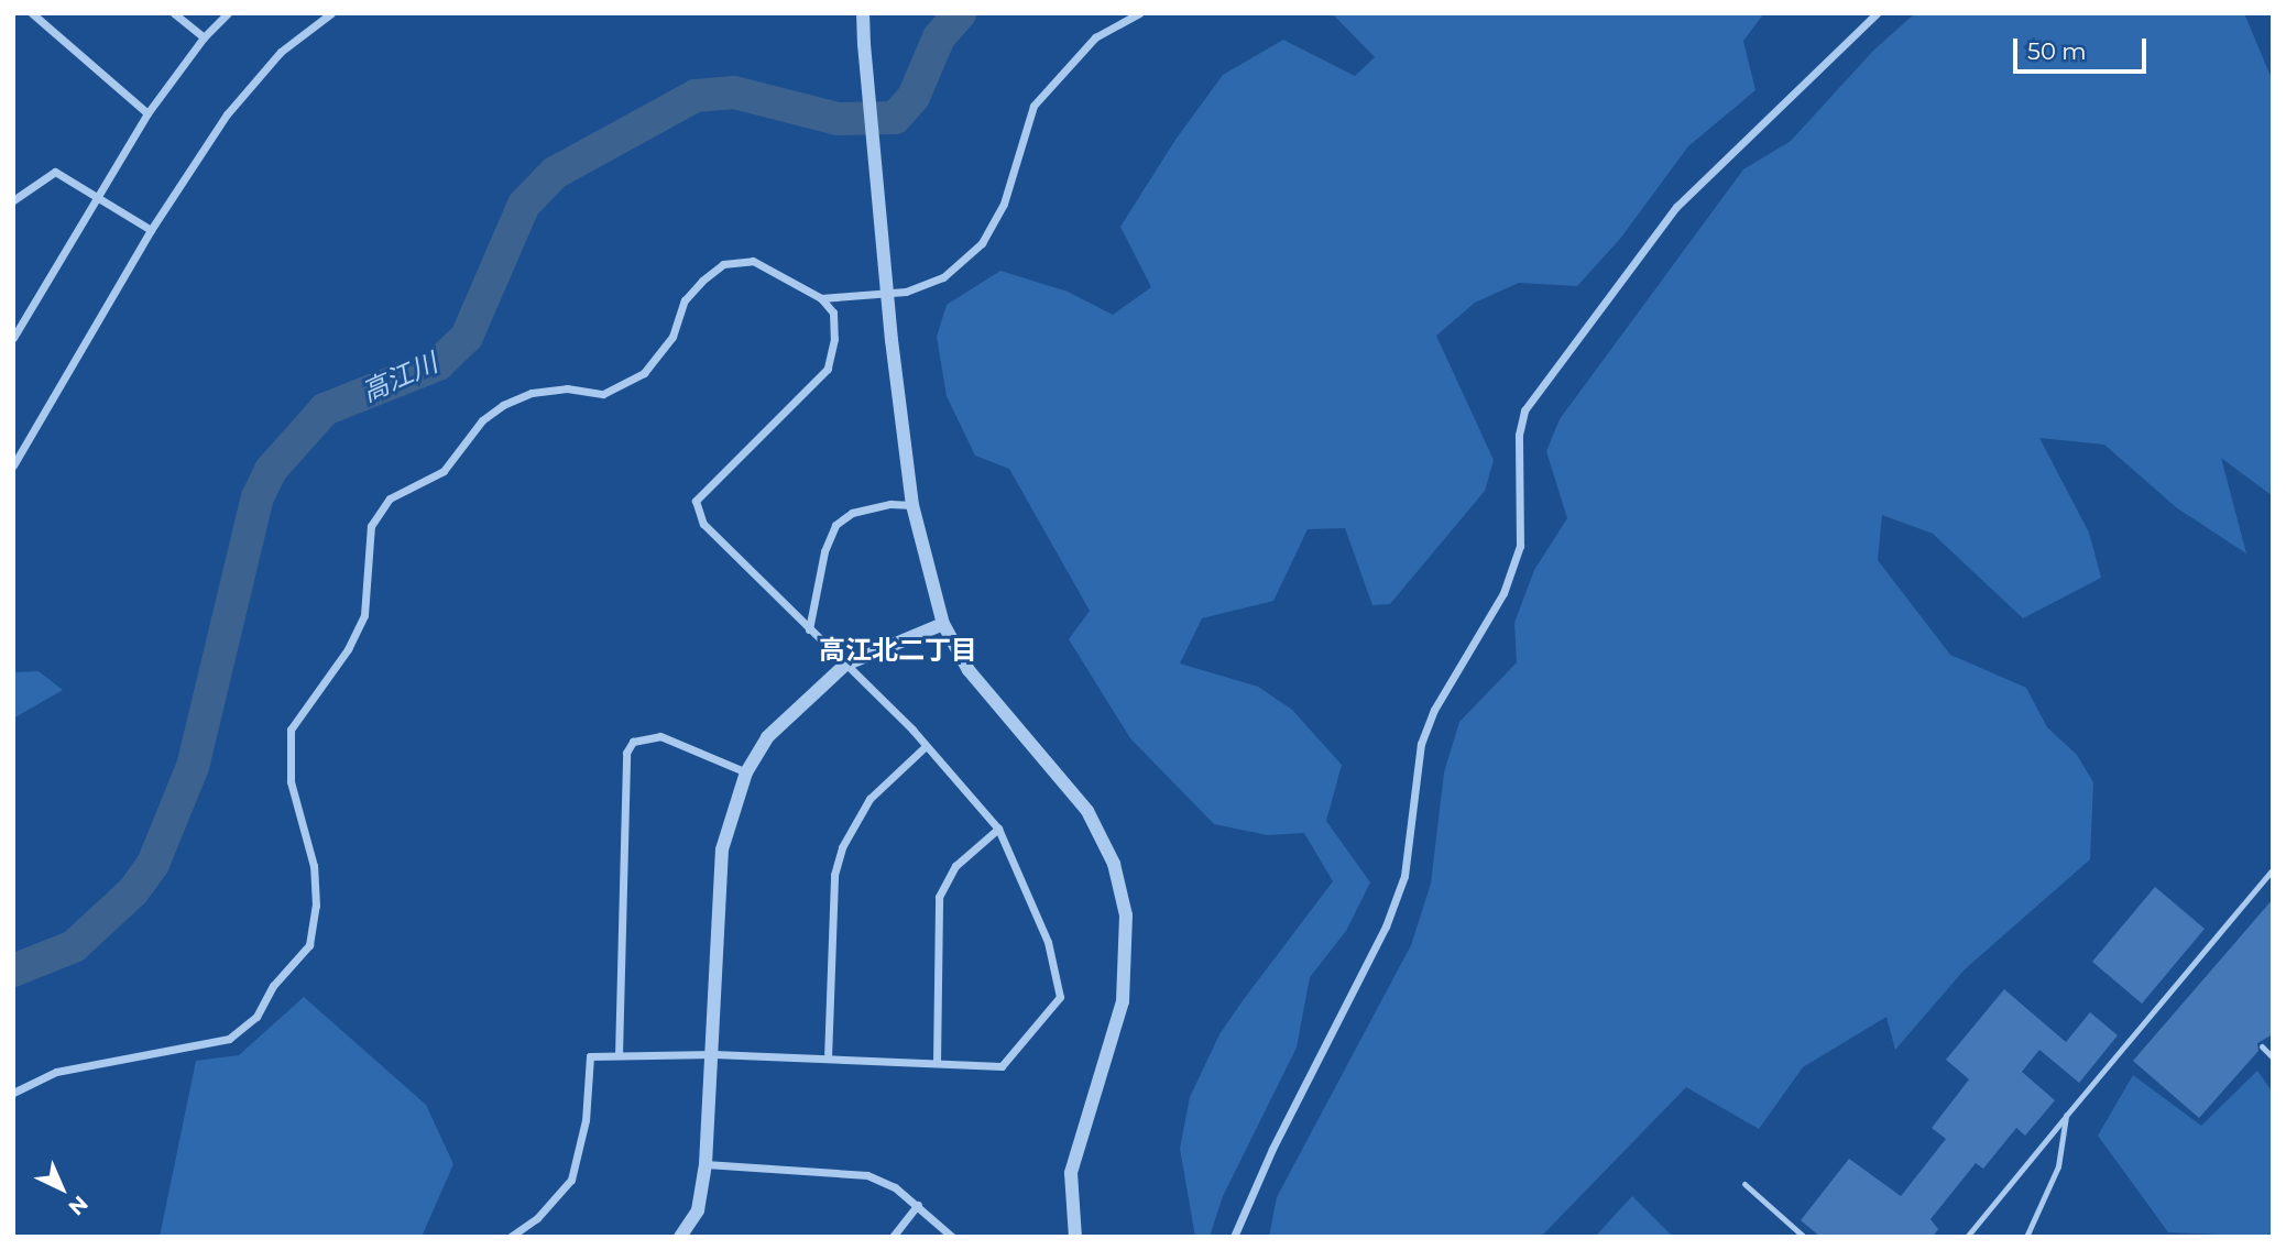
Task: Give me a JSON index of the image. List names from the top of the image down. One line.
{"districts":["高江北二丁目"],"water":["高江川"],"scale_bar":"50 m","north":"bottom right"}
